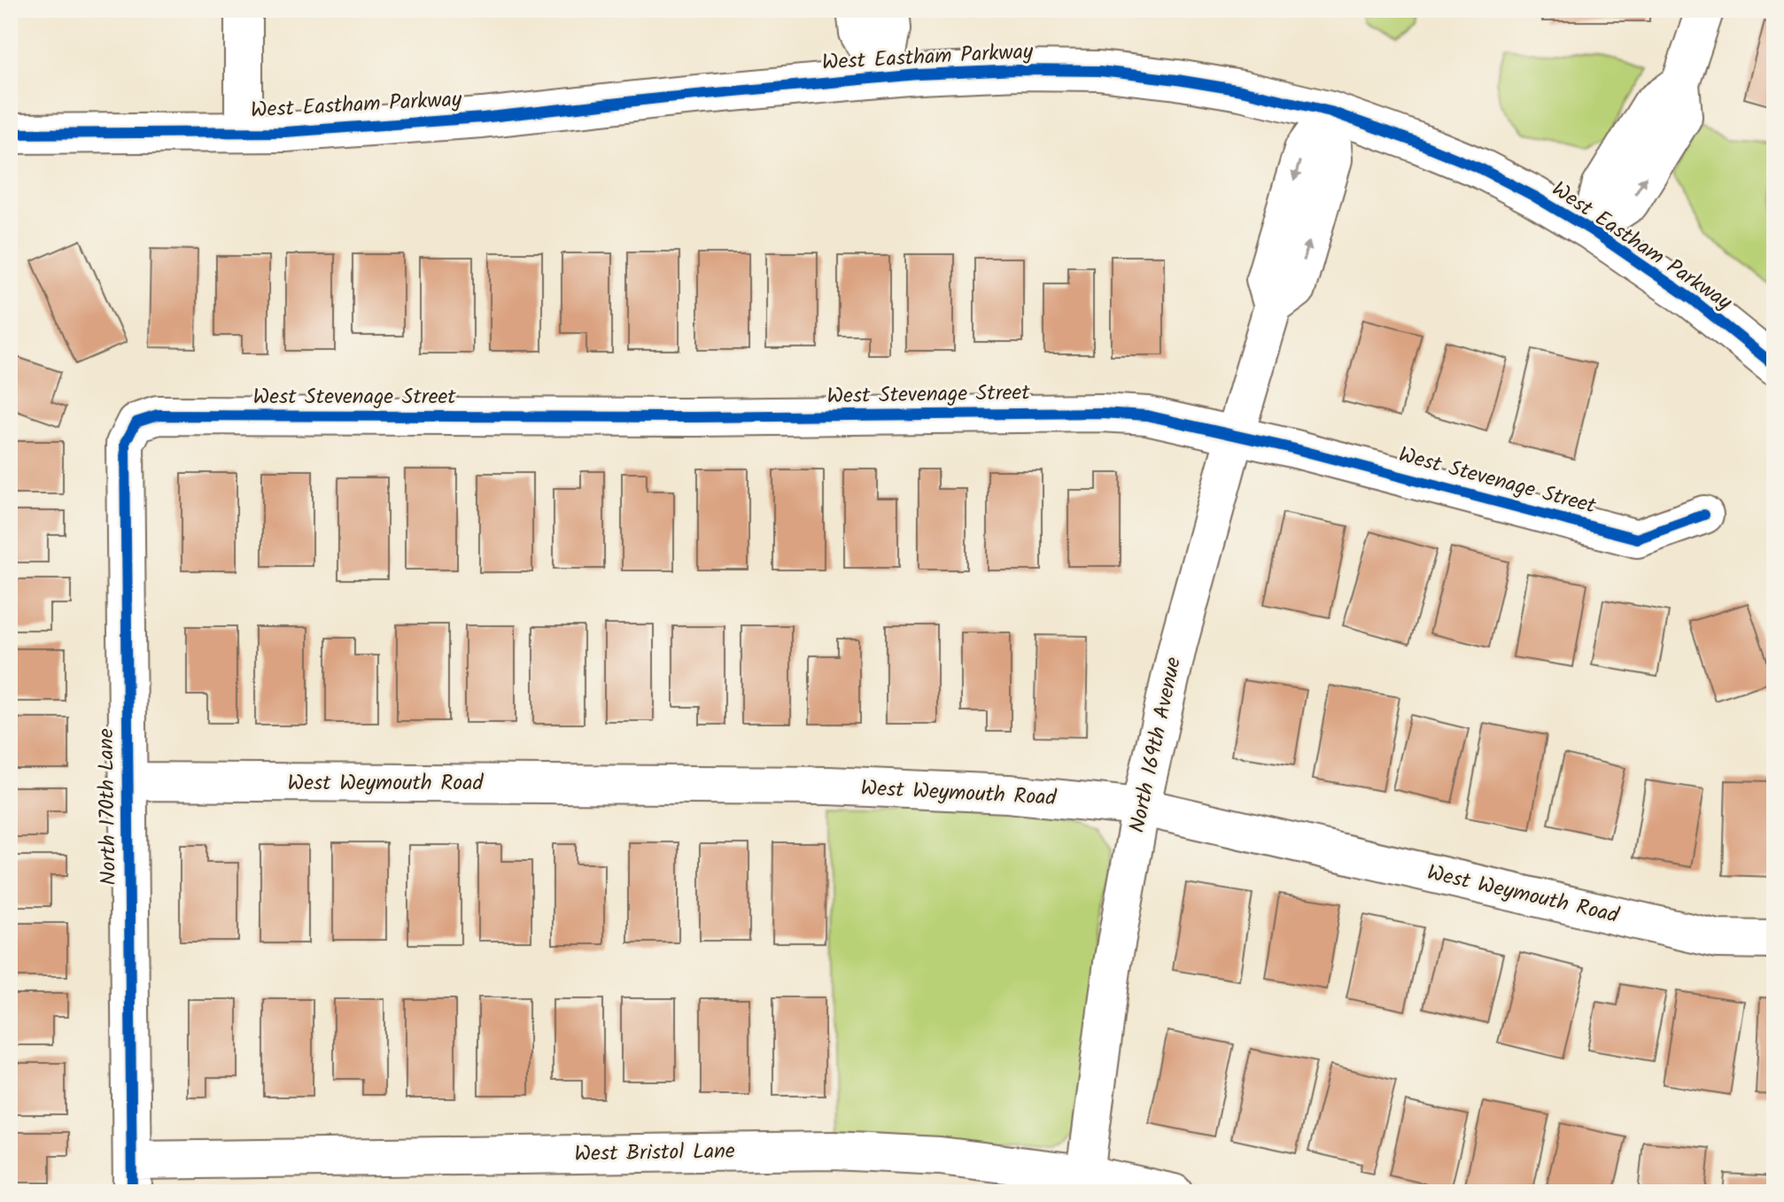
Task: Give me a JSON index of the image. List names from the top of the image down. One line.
{"streets":{"street":["West Eastham Parkway","West Stevenage Street","North 169th Avenue","West Weymouth Road","North 170th Lane","West Bristol Lane"]},"crossings":[["West Eastham Parkway","North 169th Avenue"],["West Stevenage Street","North 169th Avenue"],["West Stevenage Street","North 170th Lane"],["North 169th Avenue","West Weymouth Road"],["North 169th Avenue","West Bristol Lane"],["West Weymouth Road","North 170th Lane"],["North 170th Lane","West Bristol Lane"]]}
